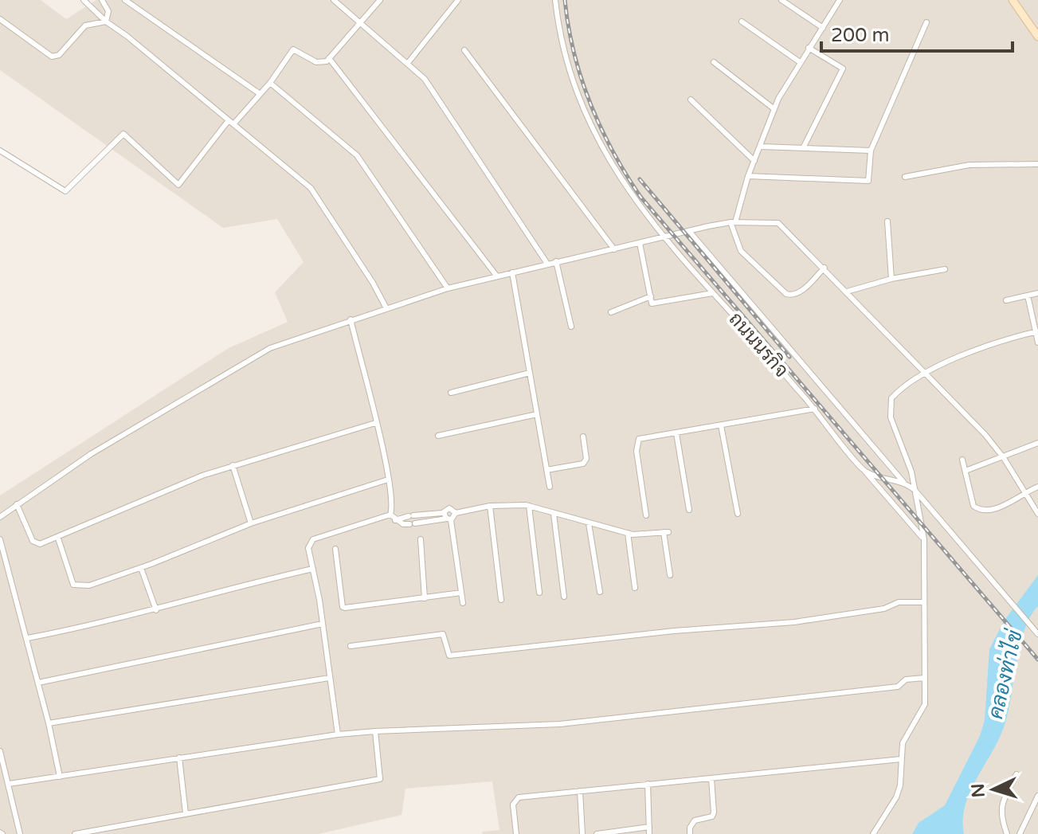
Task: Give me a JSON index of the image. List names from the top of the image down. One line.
{"streets":{"street":["ถนนนรกิจ"]},"water":["คลองท่าไข่"],"scale_bar":"200 m","north":"left"}
